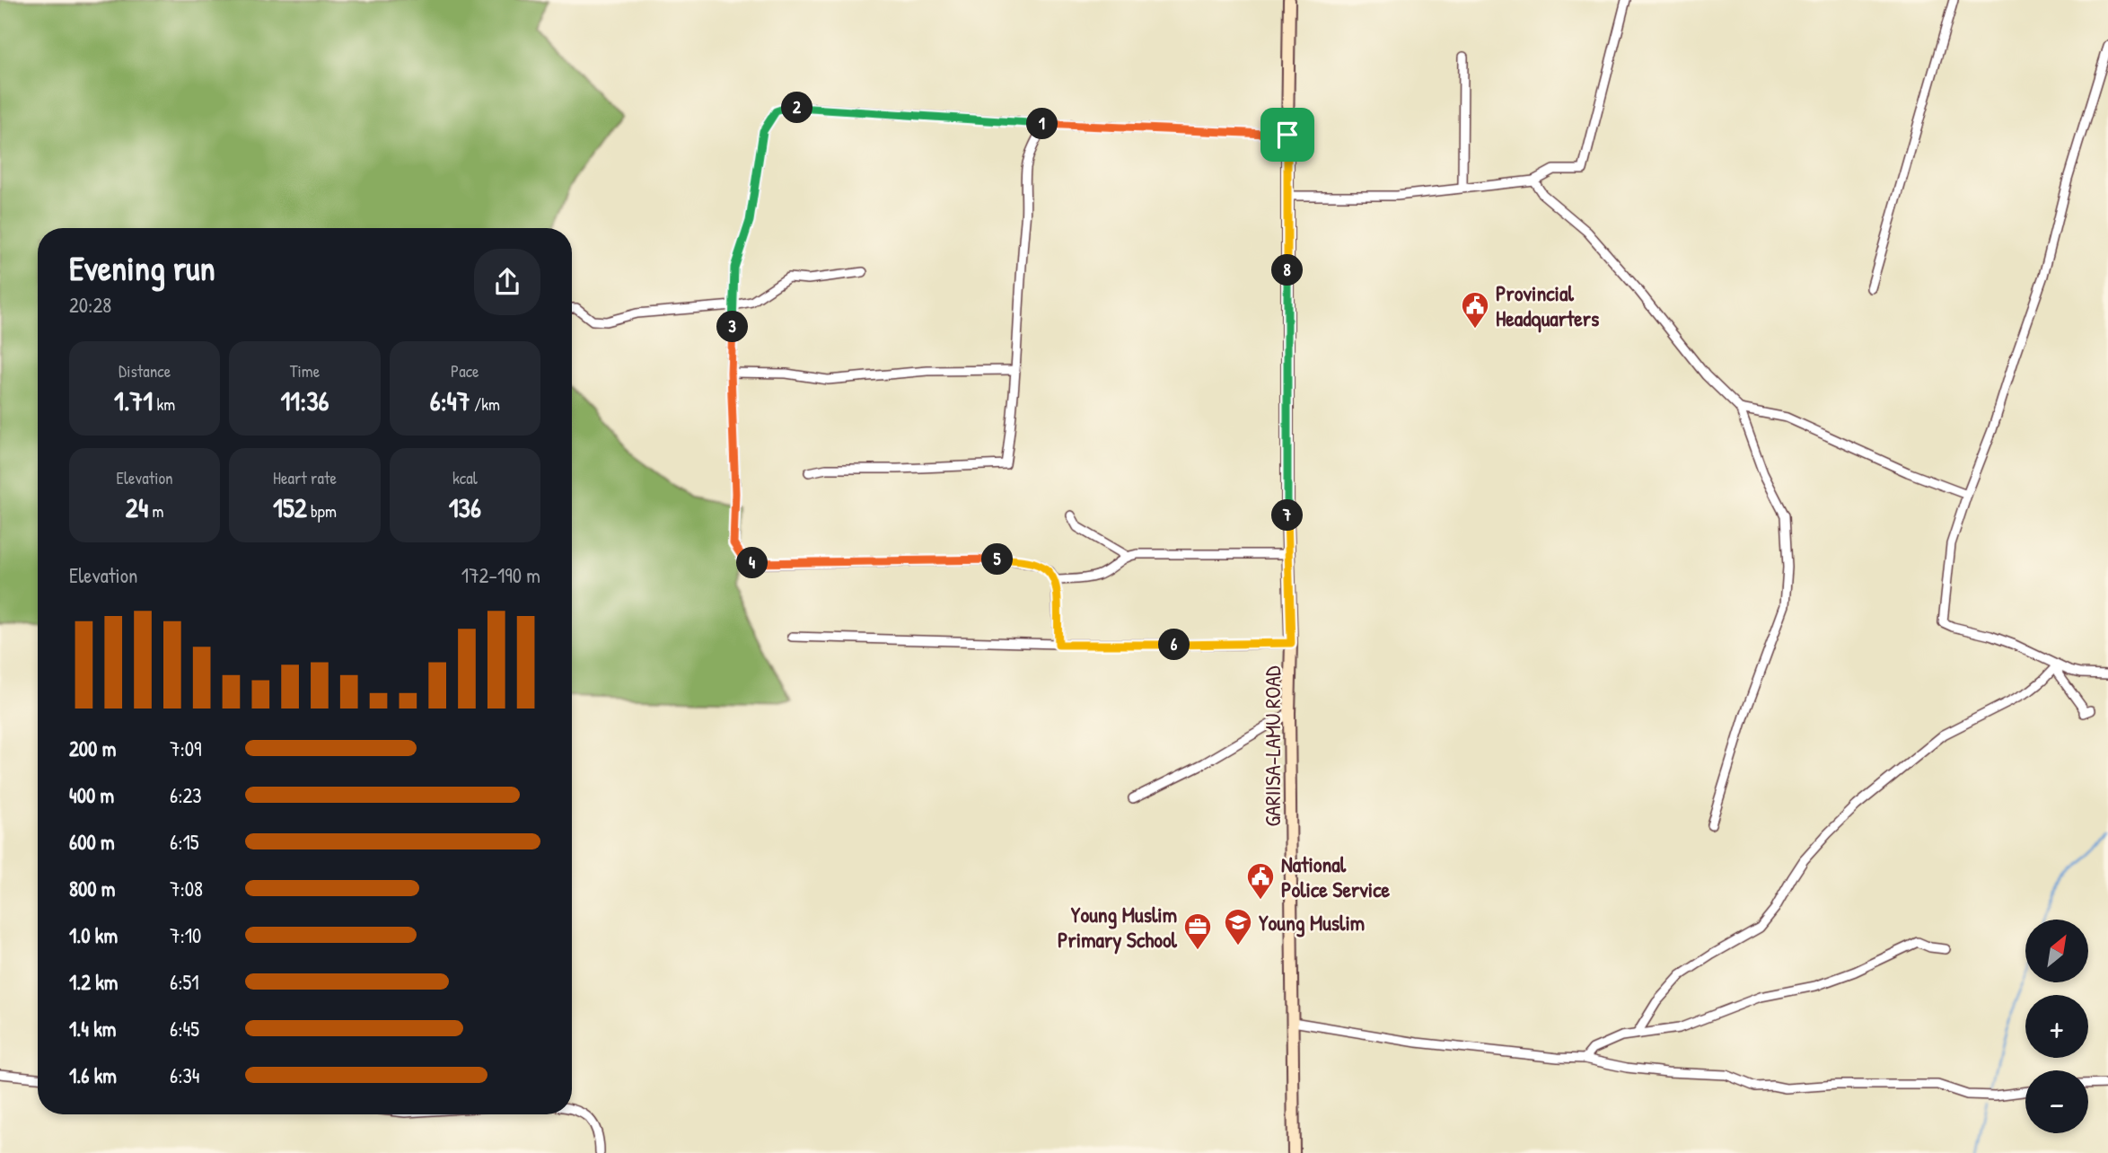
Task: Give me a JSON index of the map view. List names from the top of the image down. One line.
{"streets":{"street":["GARIISA-LAMU ROAD"]},"places":{"public building":["Provincial Headquarters","National Police Service"],"school or university":["Young Muslim"],"office":["Young Muslim Primary School"]},"north":"top right","page":{"pins":["2","1","8","3","7","5","4","6"],"heading":["Evening run","20:28"],"stats":[["Distance","1.71 km"],["Time","11:36"],["Pace","6:47 /km"],["Elevation","24 m"],["Heart rate","152 bpm"],["kcal","136"]],"chart":["Elevation","172–190 m"],"list":[{"name":"200 m","note":"7:09"},{"name":"400 m","note":"6:23"},{"name":"600 m","note":"6:15"},{"name":"800 m","note":"7:08"},{"name":"1.0 km","note":"7:10"},{"name":"1.2 km","note":"6:51"},{"name":"1.4 km","note":"6:45"},{"name":"1.6 km","note":"6:34"}],"map_buttons":["+","−"]}}
